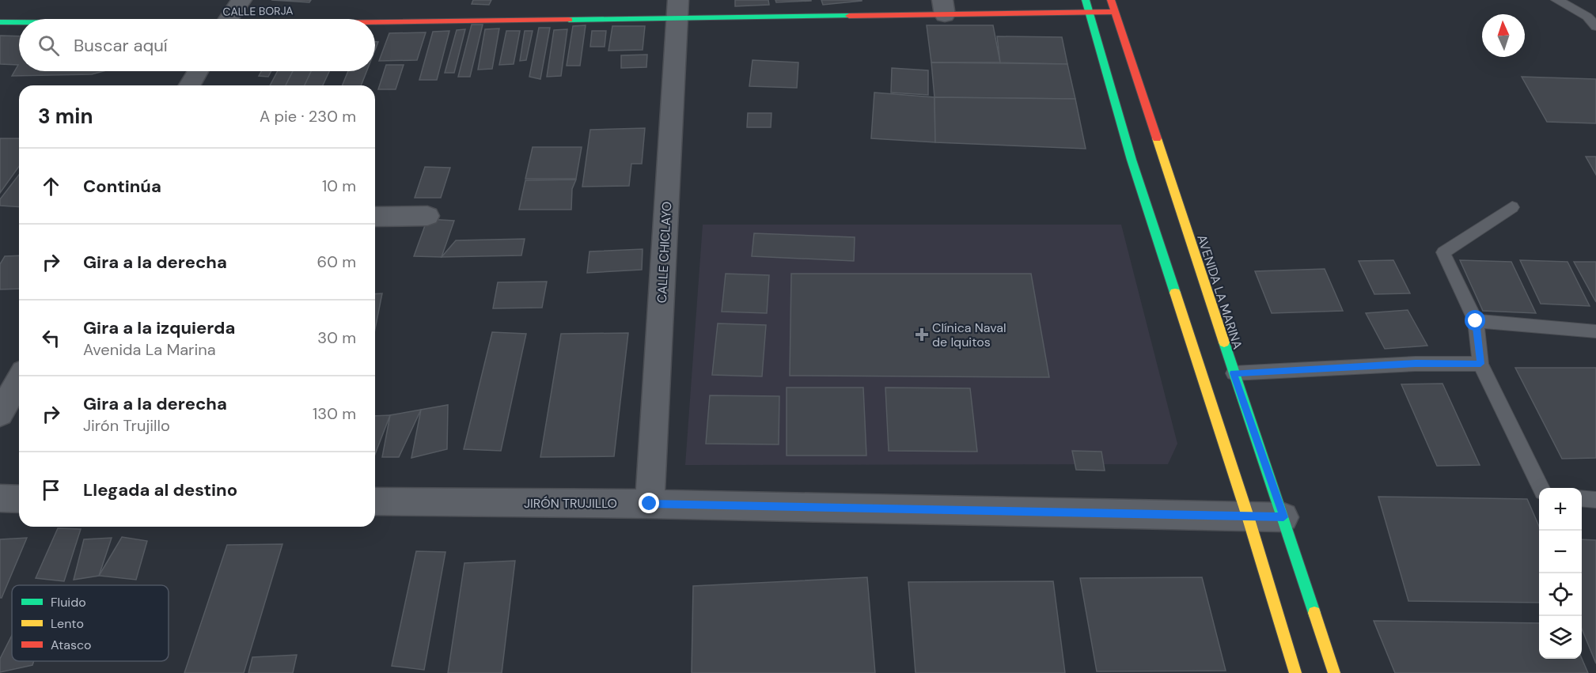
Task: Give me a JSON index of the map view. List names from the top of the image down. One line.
{"streets":{"main road":["CALLE BORJA","AVENIDA LA MARINA"],"street":["CALLE CHICLAYO","JIRÓN TRUJILLO"]},"crossings":[["CALLE BORJA","CALLE CHICLAYO"],["CALLE BORJA","AVENIDA LA MARINA"],["CALLE CHICLAYO","JIRÓN TRUJILLO"],["AVENIDA LA MARINA","JIRÓN TRUJILLO"]],"places":{"health":["Clínica Naval de Iquitos"]},"legend":["Fluido","Lento","Atasco"],"north":"top","page":{"search":"Buscar aquí","heading":["3 min","A pie · 230 m"],"list":[["Continúa","10 m"],["Gira a la derecha","60 m"],["Gira a la izquierda","Avenida La Marina","30 m"],["Gira a la derecha","Jirón Trujillo","130 m"],"Llegada al destino"],"map_buttons":["+","−"]}}
